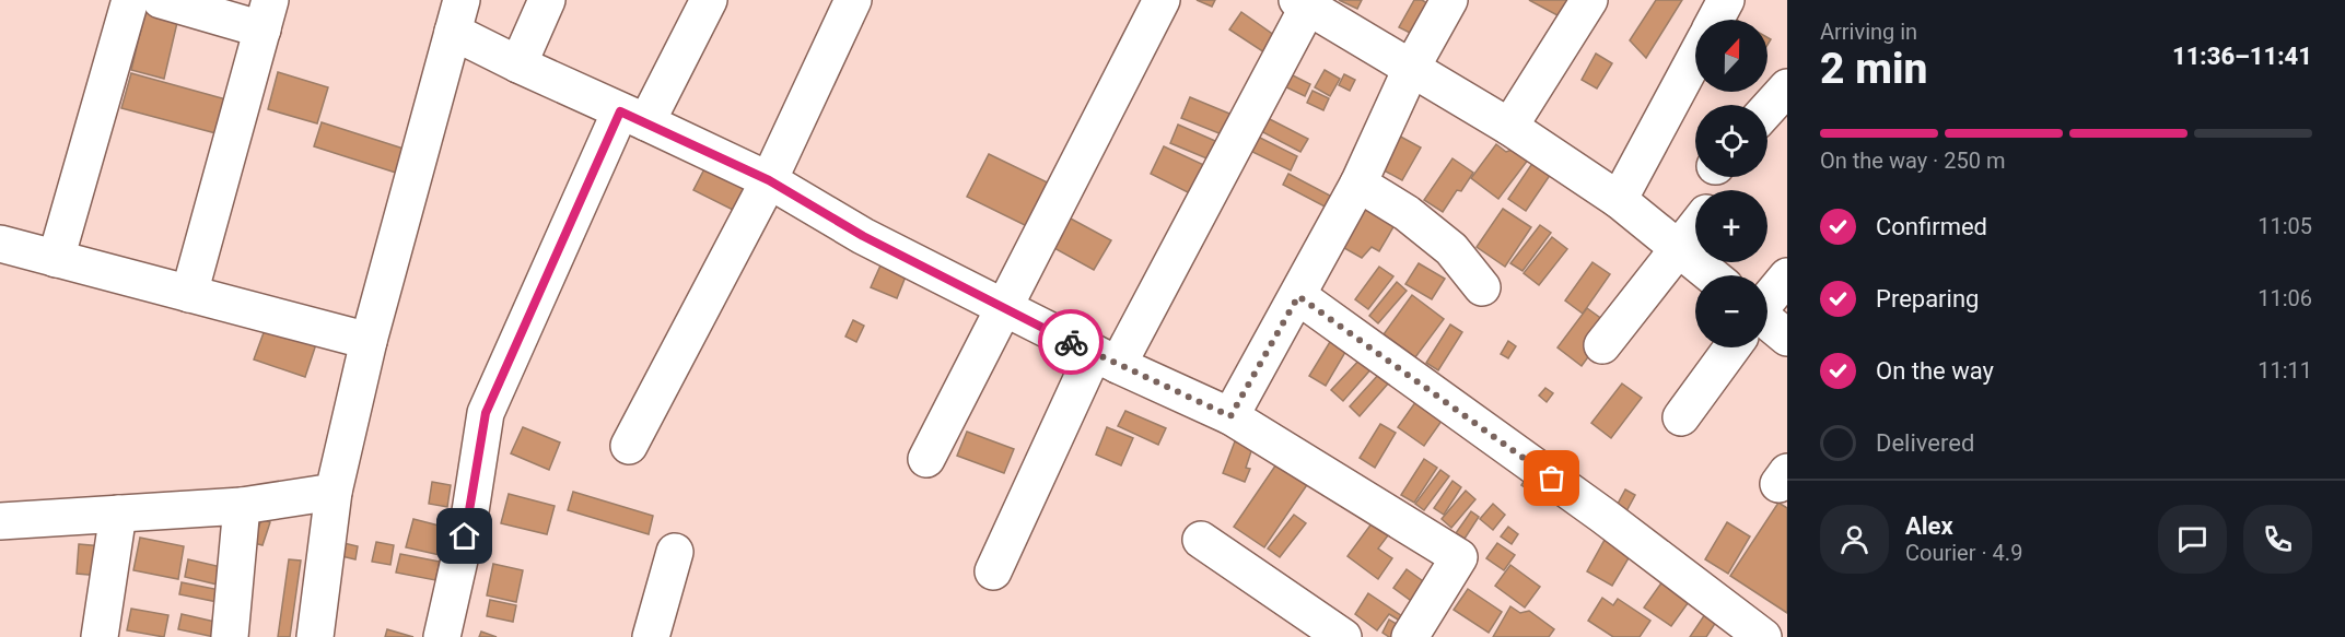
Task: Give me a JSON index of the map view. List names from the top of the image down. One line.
{"north":"top","page":{"heading":["2 min","Arriving in","11:36–11:41"],"panel":["Alex","Courier · 4.9"],"map_buttons":["+","−"],"bar":"On the way · 250 m","list":[["Confirmed","11:05"],["Preparing","11:06"],["On the way","11:11"],"Delivered"]}}
